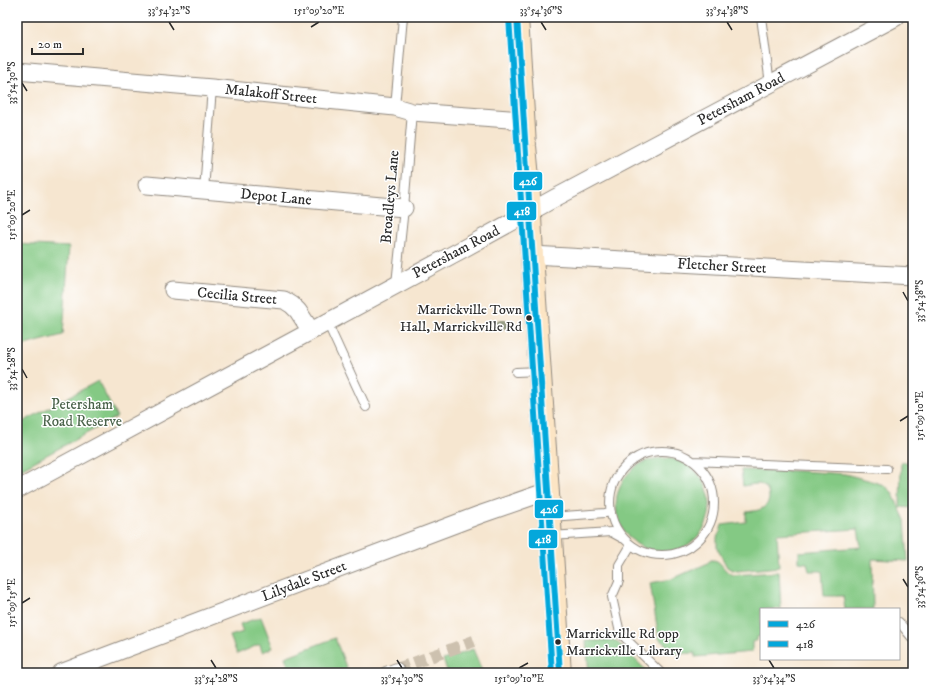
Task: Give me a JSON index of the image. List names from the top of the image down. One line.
{"streets":{"street":["Malakoff Street","Petersham Road","Depot Lane","Fletcher Street","Cecilia Street","Lilydale Street"],"lane":["Broadleys Lane"]},"crossings":[["Malakoff Street","Broadleys Lane"],["Petersham Road","Broadleys Lane"],["Petersham Road","Cecilia Street"],["Depot Lane","Broadleys Lane"]],"parks":["Petersham Road Reserve"],"places":["Marrickville Town Hall, Marrickville Rd","Marrickville Rd opp Marrickville Library"],"lines":["transit line 426","transit line 418"],"legend":["426","418"],"scale_bar":"20 m","coordinates":["33°54'32\"S","151°09'20\"E","33°54'36\"S","33°54'38\"S","33°54'30\"S","33°54'28\"S","151°09'10\"E","151°09'15\"E","33°54'34\"S"]}
